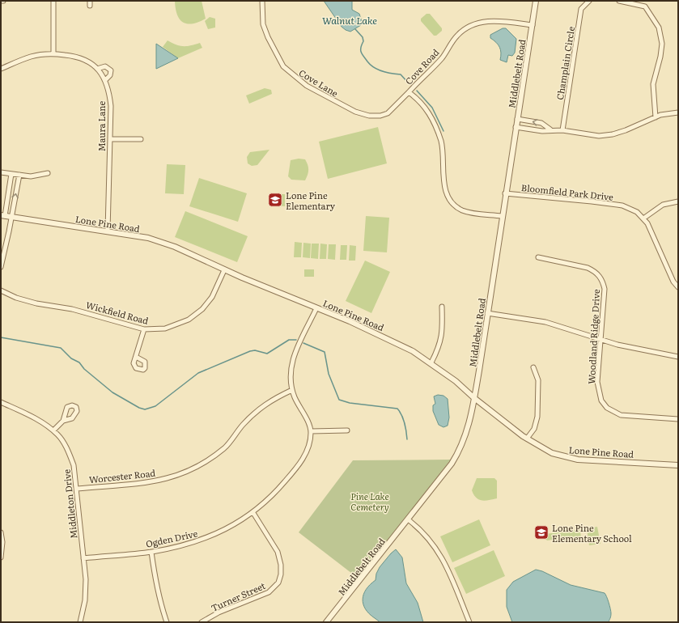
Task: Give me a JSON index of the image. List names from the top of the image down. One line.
{"streets":{"street":["Champlain Circle","Cove Road","Middlebelt Road","Cove Lane","Maura Lane","Bloomfield Park Drive","Lone Pine Road","Wickfield Road","Woodland Ridge Drive","Worcester Road","Middleton Drive","Ogden Drive","Turner Street"]},"crossings":[["Cove Road","Middlebelt Road"],["Cove Road","Cove Lane"],["Middlebelt Road","Bloomfield Park Drive"],["Middlebelt Road","Lone Pine Road"],["Maura Lane","Lone Pine Road"],["Lone Pine Road","Wickfield Road"],["Worcester Road","Middleton Drive"],["Middleton Drive","Ogden Drive"],["Ogden Drive","Turner Street"]],"water":["Walnut Lake"],"parks":["Pine Lake Cemetery"],"places":{"school or university":["Lone Pine Elementary","Lone Pine Elementary School"]}}
